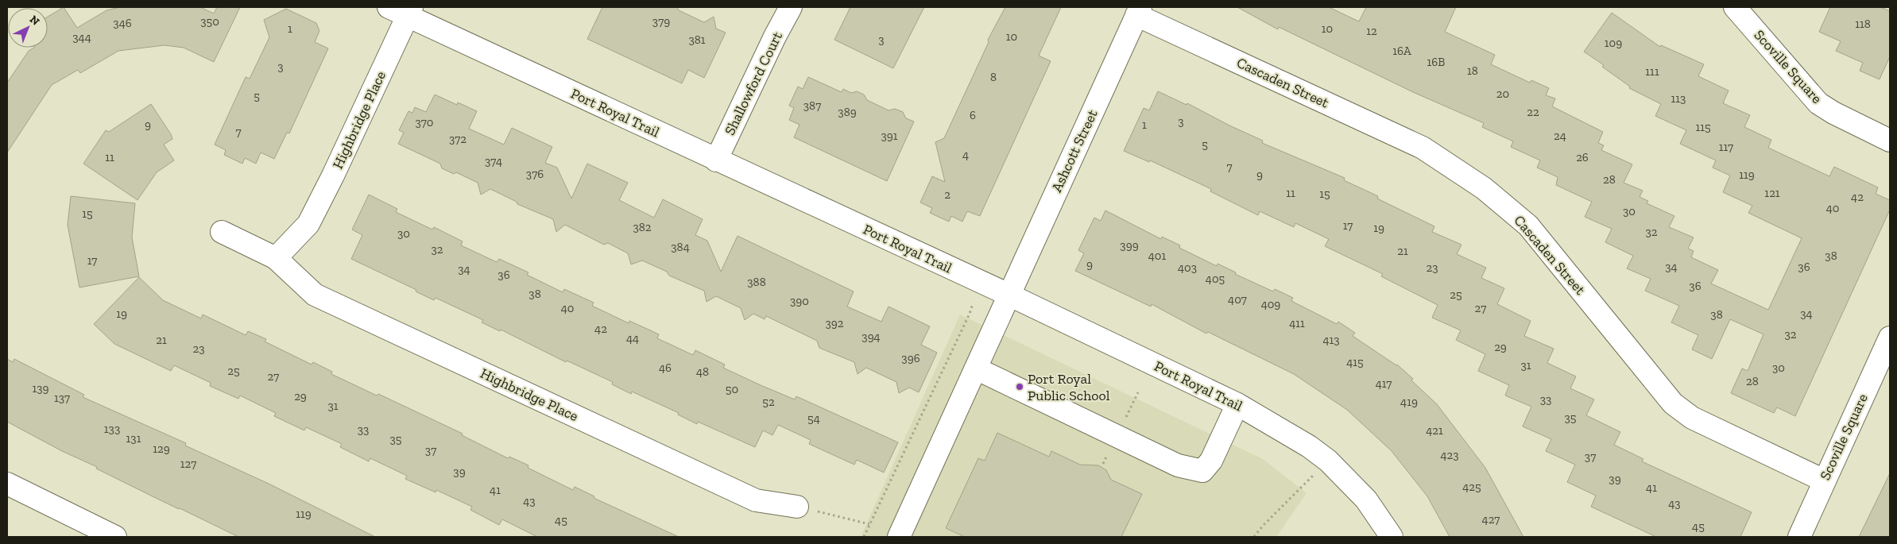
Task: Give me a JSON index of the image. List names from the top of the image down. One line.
{"streets":{"street":["Scoville Square","Cascaden Street","Shallowford Court","Port Royal Trail","Highbridge Place","Ashcott Street"]},"crossings":[["Scoville Square","Cascaden Street"],["Cascaden Street","Ashcott Street"],["Shallowford Court","Port Royal Trail"],["Port Royal Trail","Highbridge Place"],["Port Royal Trail","Ashcott Street"]],"places":["Port Royal Public School"],"house_numbers":["350","379","346","118","1","10","12","10","344","381","3","109","16A","16B","3","18","111","8","20","5","113","387","389","22","6","3","370","9","1","115","7","391","24","372","5","117","4","11","26","374","7","376","9","119","28","11","121","15","2","42","40","30","15","17","382","19","32","30","399","384","32","21","401","38","17","9","34","36","403","23","34","36","405","388","36","38","25","407","390","409","40","27","19","34","38","392","411","42","32","394","44","21","413","29","23","396","415","31","46","30","25","48","27","28","417","139","50","29","137","33","52","419","31","35","54","133","33","421","131","35","129","37","423","37","127","39","39","425","41","41","43","43","119","427","45","45"],"north":"top right"}
